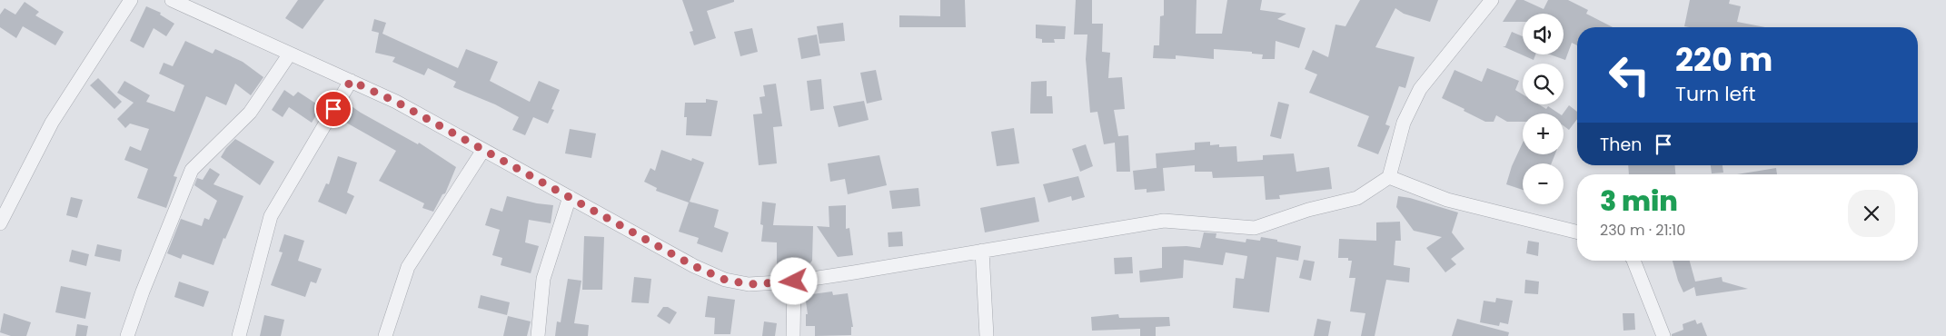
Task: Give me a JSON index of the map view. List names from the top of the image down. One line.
{"page":{"map_buttons":["+","−"],"turn":["220 m","Turn left"],"then":"Then","heading":["3 min","230 m · 21:10"]}}
